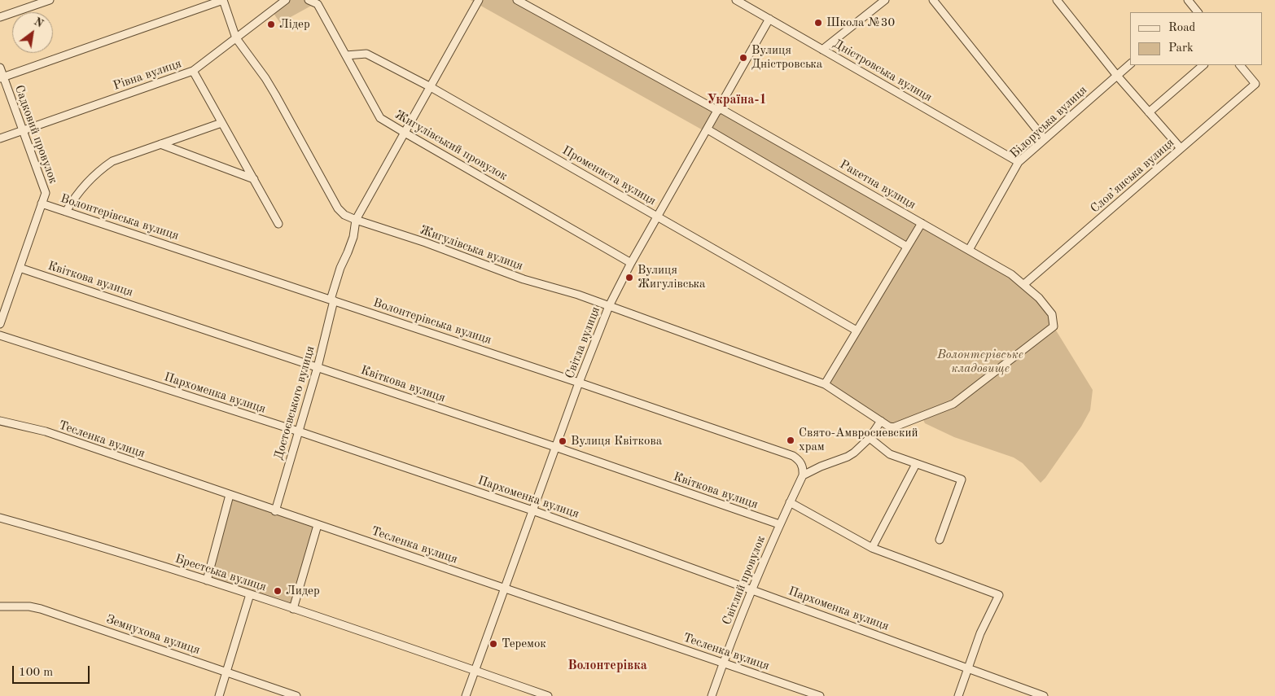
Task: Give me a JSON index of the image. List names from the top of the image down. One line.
{"streets":{"street":["Дністровська вулиця","Рівна вулиця","Білоруська вулиця","Садковий провулок","Жигулівський провулок","Промениста вулиця","Слов’янська вулиця","Ракетна вулиця","Волонтерівська вулиця","Жигулівська вулиця","Квіткова вулиця","Світла вулиця","Пархоменка вулиця","Достоєвського вулиця","Тесленка вулиця","Брестська вулиця","Світлий провулок","Земнухова вулиця"]},"crossings":[["Дністровська вулиця","Білоруська вулиця"],["Дністровська вулиця","Світла вулиця"],["Рівна вулиця","Садковий провулок"],["Рівна вулиця","Жигулівська вулиця"],["Білоруська вулиця","Ракетна вулиця"],["Садковий провулок","Волонтерівська вулиця"],["Садковий провулок","Квіткова вулиця"],["Жигулівський провулок","Промениста вулиця"],["Жигулівський провулок","Світла вулиця"],["Жигулівський провулок","Достоєвського вулиця"],["Промениста вулиця","Світла вулиця"],["Промениста вулиця","Достоєвського вулиця"],["Слов’янська вулиця","Ракетна вулиця"],["Ракетна вулиця","Жигулівська вулиця"],["Ракетна вулиця","Світла вулиця"],["Волонтерівська вулиця","Світла вулиця"],["Волонтерівська вулиця","Достоєвського вулиця"],["Волонтерівська вулиця","Світлий провулок"],["Жигулівська вулиця","Світла вулиця"],["Жигулівська вулиця","Достоєвського вулиця"],["Квіткова вулиця","Світла вулиця"],["Квіткова вулиця","Достоєвського вулиця"],["Квіткова вулиця","Світлий провулок"],["Світла вулиця","Пархоменка вулиця"],["Світла вулиця","Тесленка вулиця"],["Світла вулиця","Брестська вулиця"],["Пархоменка вулиця","Достоєвського вулиця"],["Пархоменка вулиця","Світлий провулок"],["Достоєвського вулиця","Тесленка вулиця"],["Тесленка вулиця","Світлий провулок"]],"districts":["Україна-1","Волонтерівка"],"parks":["Волонтерівське кладовище"],"places":["Школа №30","Лідер","Вулиця Дністровська","Вулиця Жигулівська","Свято-Амвросиевский храм","Вулиця Квіткова","Лидер","Теремок"],"legend":["Road","Park"],"scale_bar":"100 m","north":"top right"}
